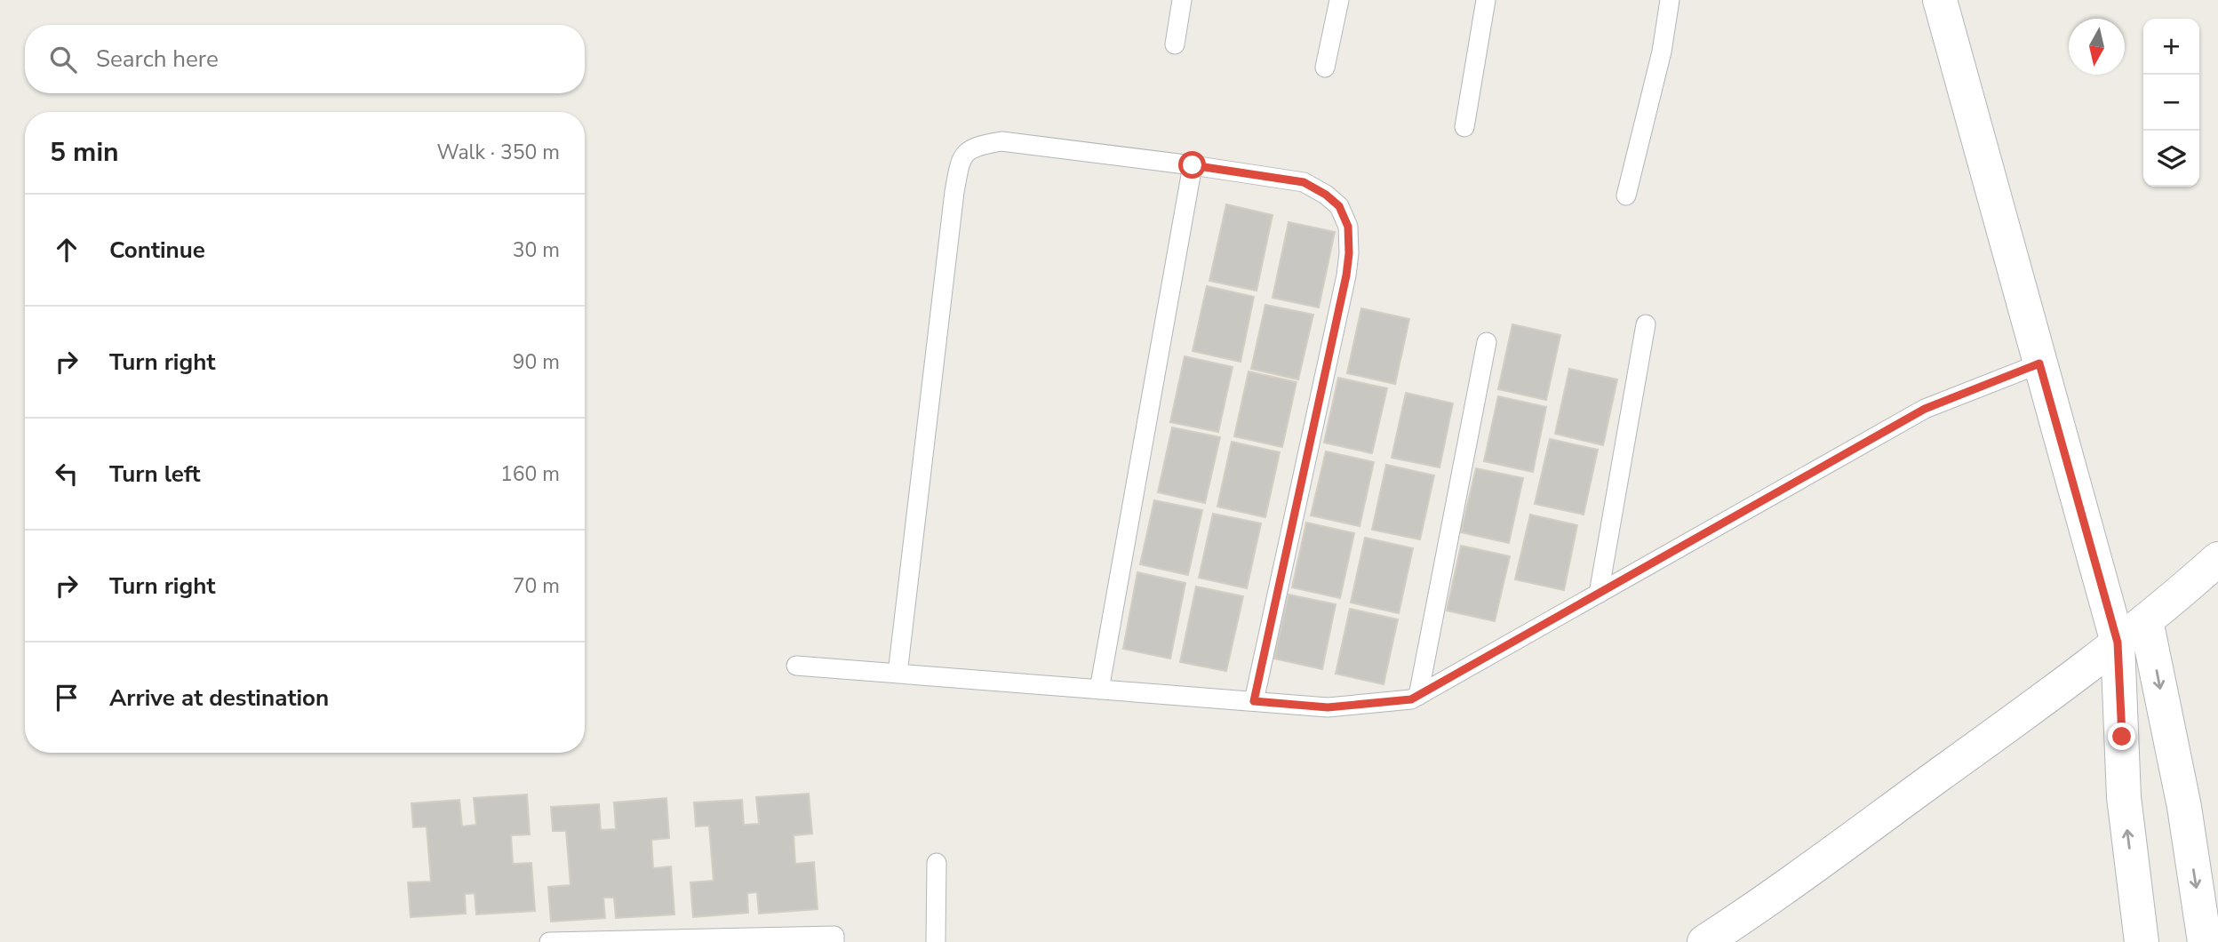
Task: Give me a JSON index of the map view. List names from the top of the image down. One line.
{"north":"bottom","page":{"map_buttons":["+","−"],"search":"Search here","heading":["5 min","Walk · 350 m"],"list":[["Continue","30 m"],["Turn right","90 m"],["Turn left","160 m"],["Turn right","70 m"],"Arrive at destination"]}}
